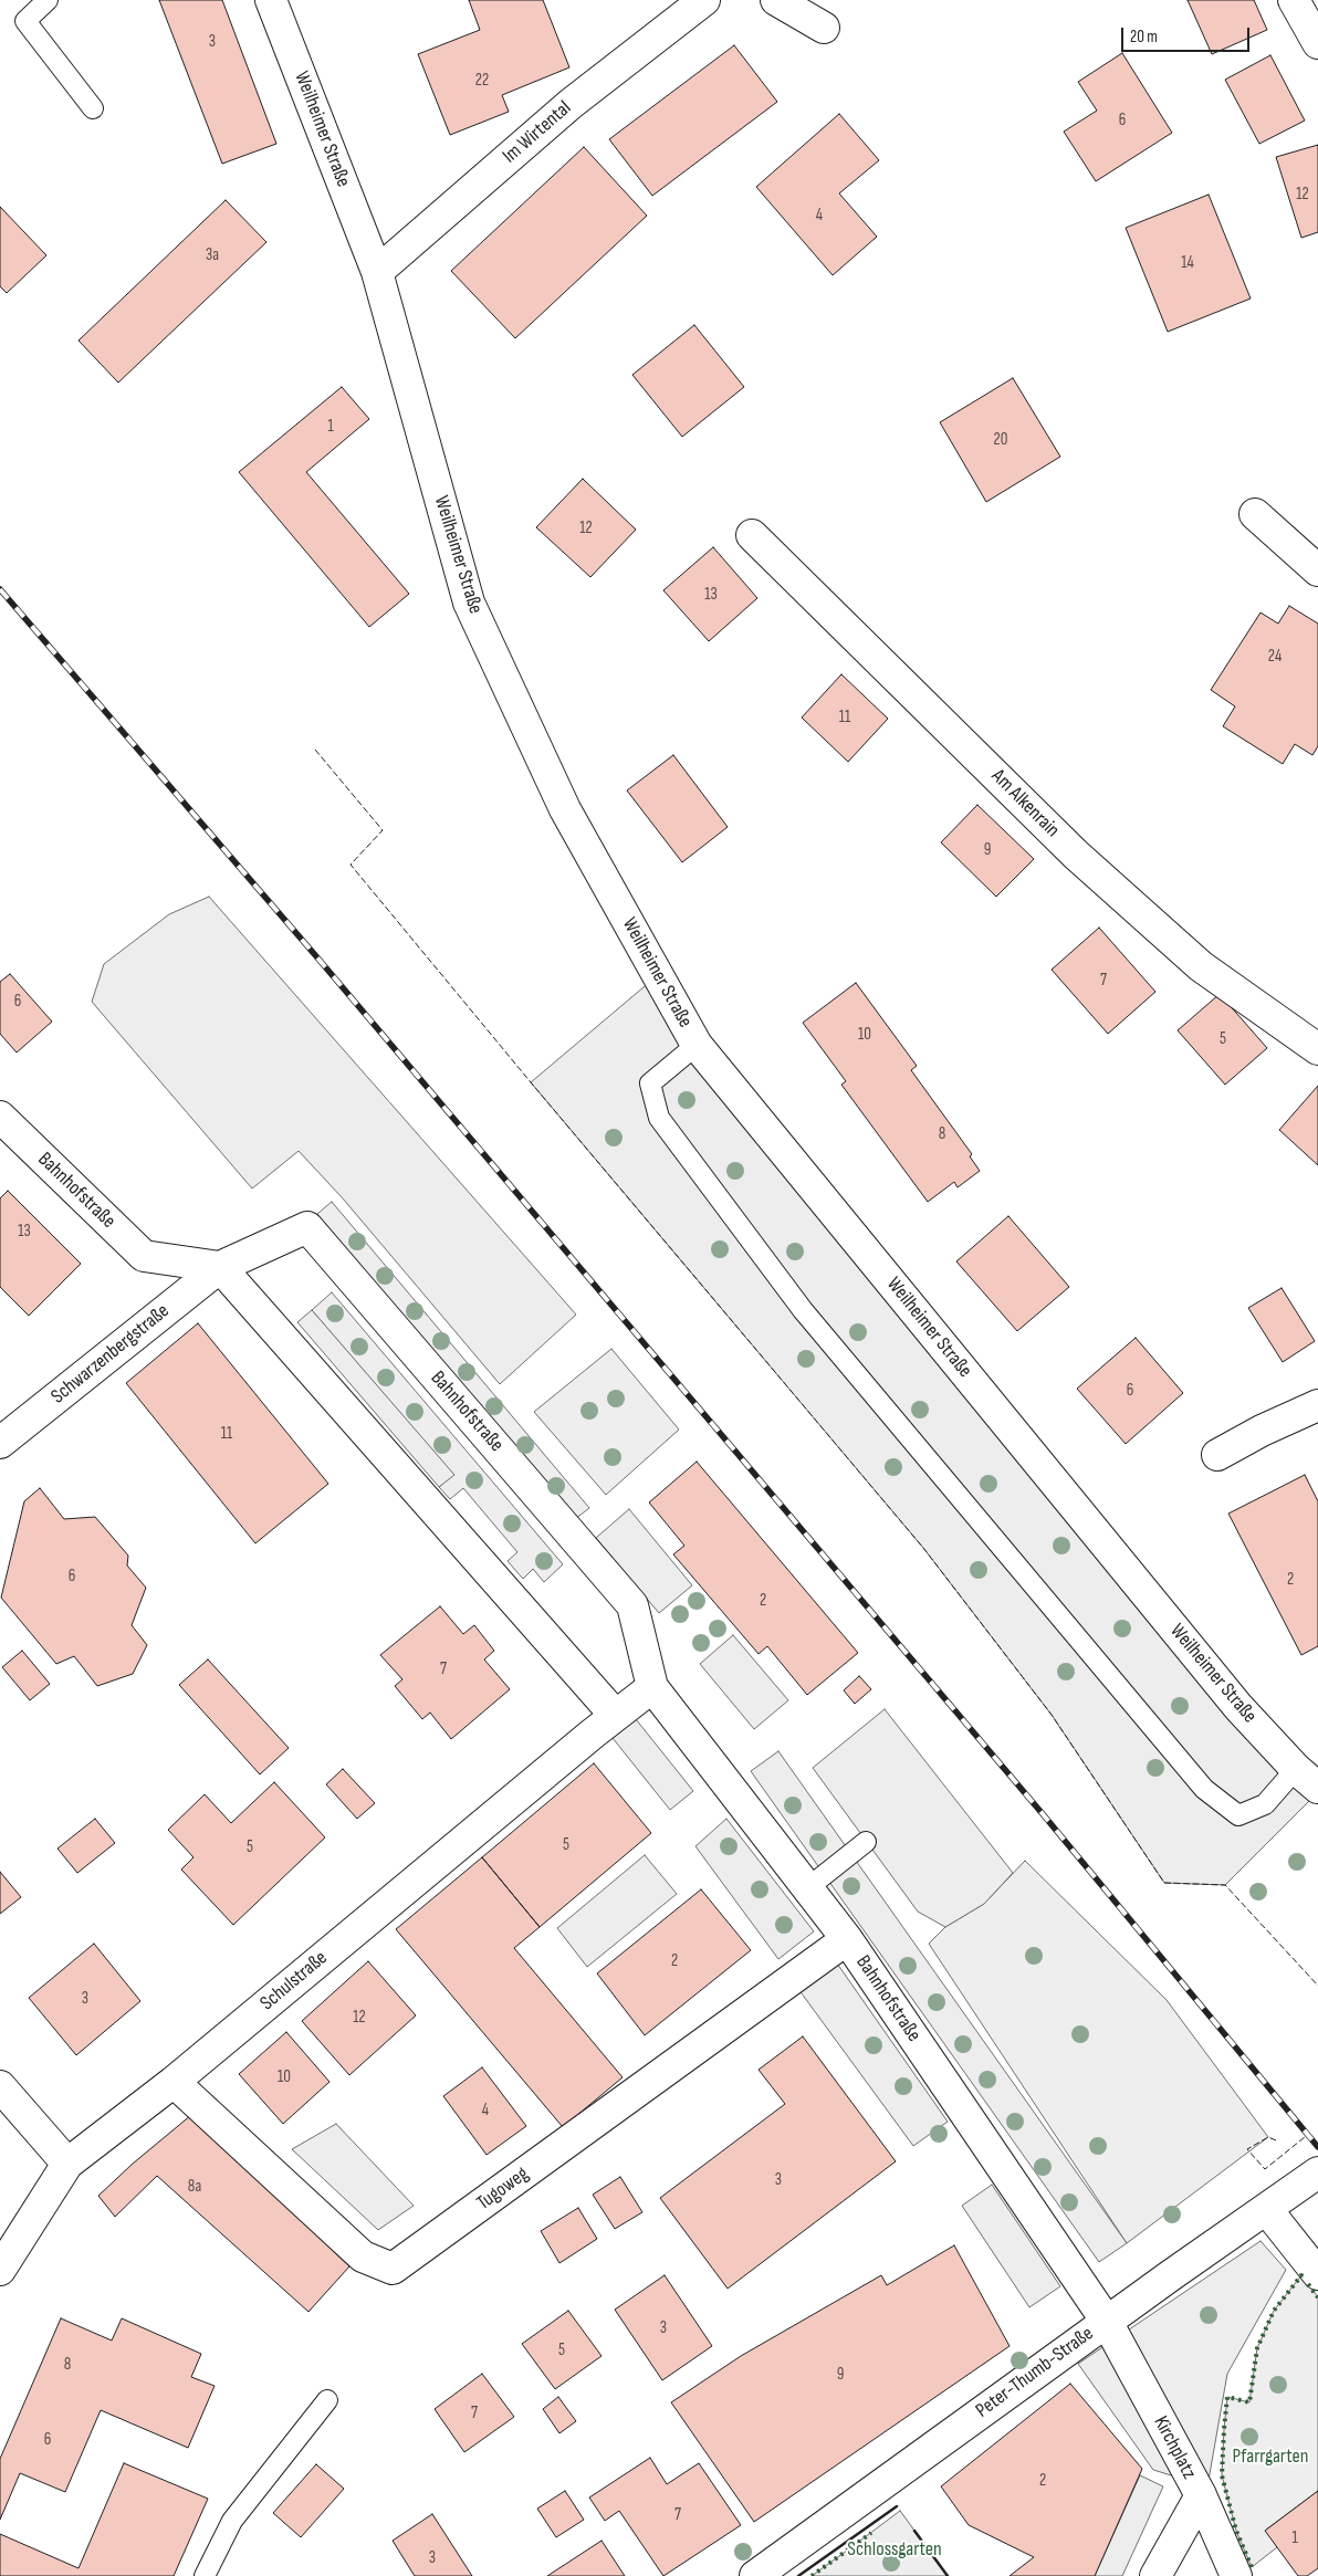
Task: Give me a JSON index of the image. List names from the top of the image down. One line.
{"streets":{"street":["Weilheimer Straße","Im Wirtental","Am Alkenrain","Bahnhofstraße","Schwarzenbergstraße","Schulstraße","Tugoweg","Peter-Thumb-Straße","Kirchplatz"]},"crossings":[["Weilheimer Straße","Im Wirtental"],["Bahnhofstraße","Schwarzenbergstraße"],["Bahnhofstraße","Tugoweg"],["Bahnhofstraße","Peter-Thumb-Straße"],["Bahnhofstraße","Kirchplatz"],["Schulstraße","Tugoweg"],["Peter-Thumb-Straße","Kirchplatz"]],"parks":["Pfarrgarten","Schlossgarten"],"house_numbers":["3","22","6","12","4","3a","14","1","20","12","13","24","11","9","7","6","10","5","8","13","6","11","6","2","2","7","5","5","2","3","12","10","4","3","8a","3","5","8","9","7","6","2","7","1","3"],"scale_bar":"20 m"}
